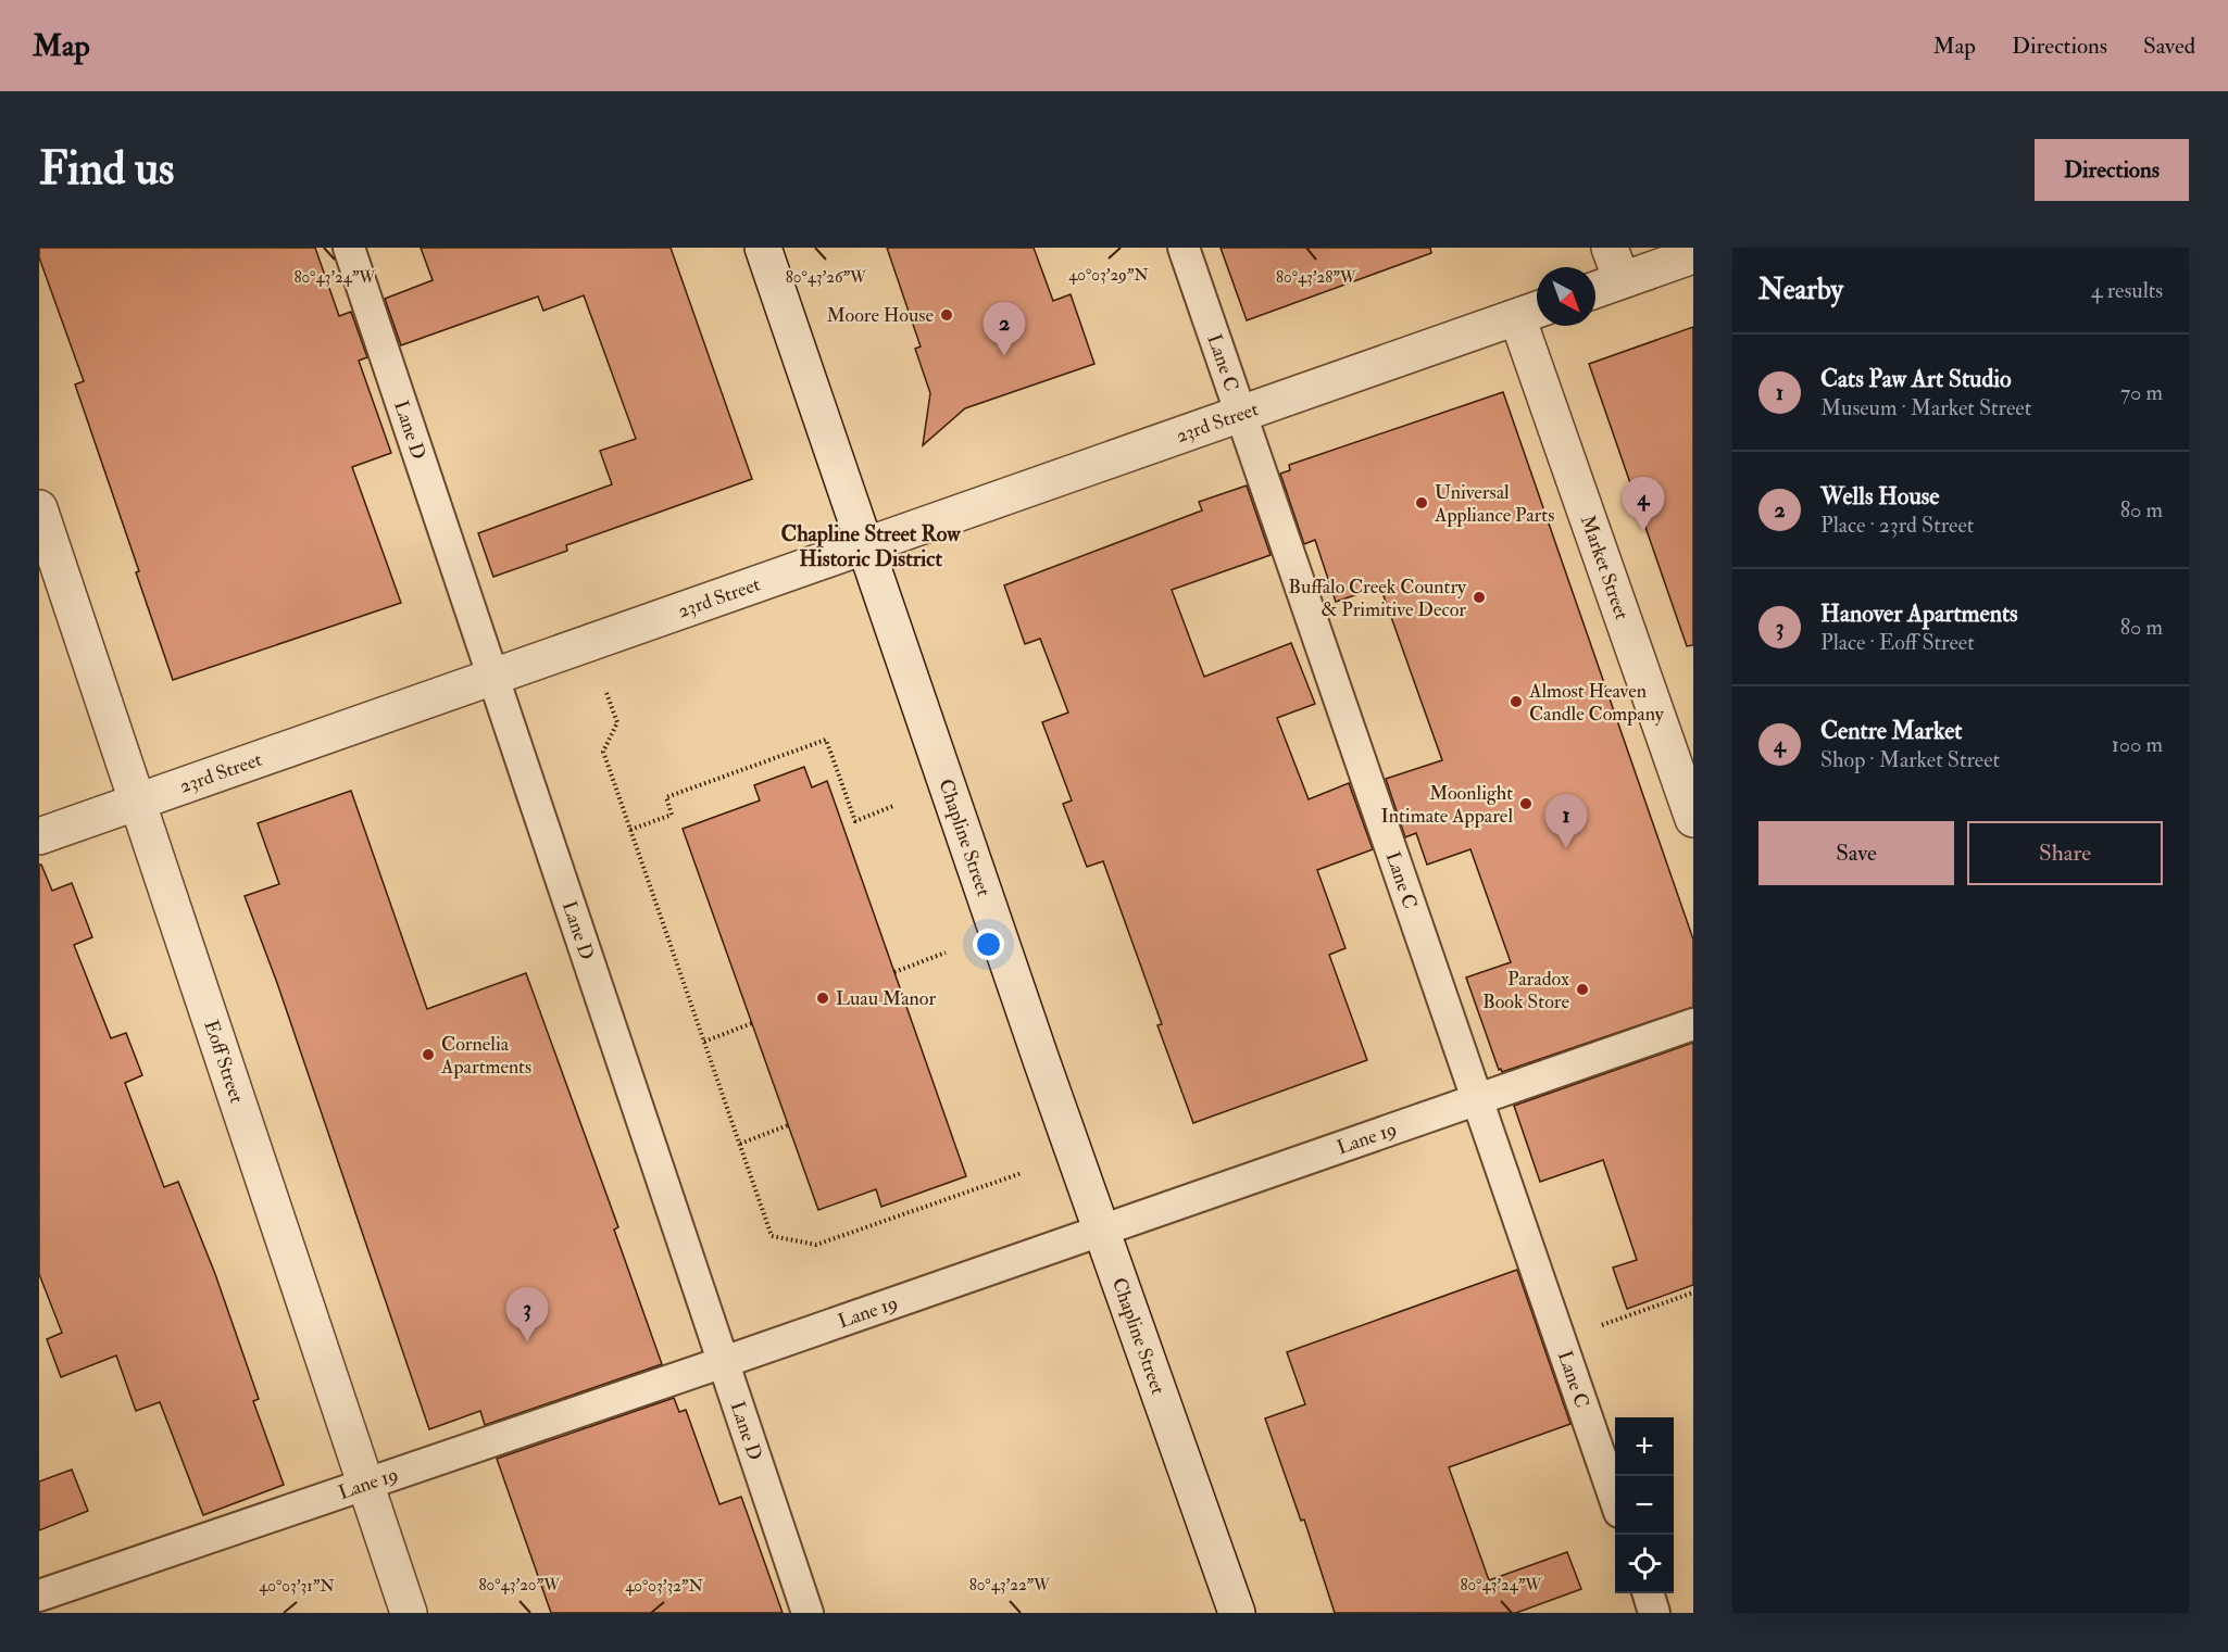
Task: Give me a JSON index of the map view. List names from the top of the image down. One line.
{"streets":{"street":["23rd Street","Market Street","Chapline Street","Eoff Street"],"lane":["Lane C","Lane D","Lane 19"]},"crossings":[["Lane C","23rd Street"],["Lane C","Lane 19"],["23rd Street","Lane D"],["23rd Street","Market Street"],["23rd Street","Chapline Street"],["23rd Street","Eoff Street"],["Lane D","Lane 19"],["Chapline Street","Lane 19"],["Eoff Street","Lane 19"]],"districts":["Chapline Street Row Historic District"],"places":["Moore House","Universal Appliance Parts","Buffalo Creek Country & Primitive Decor","Almost Heaven Candle Company","Moonlight Intimate Apparel","Paradox Book Store","Luau Manor","Cornelia Apartments"],"north":"bottom right","page":{"header":"Map","nav":["Map","Directions","Saved"],"buttons":["Directions",["Save","Share"]],"title":"Find us","heading":["Nearby","4 results"],"pins":["2","4","1","3"],"list":[{"mark":"1","name":"Cats Paw Art Studio","note":"Museum · Market Street","value":"70 m"},{"mark":"2","name":"Wells House","note":"Place · 23rd Street","value":"80 m"},{"mark":"3","name":"Hanover Apartments","note":"Place · Eoff Street","value":"80 m"},{"mark":"4","name":"Centre Market","note":"Shop · Market Street","value":"100 m"}],"map_buttons":["+","−"]},"coordinates":["40°03'29\"N","80°43'24\"W","80°43'28\"W","80°43'26\"W","80°43'20\"W","80°43'22\"W","40°03'31\"N","40°03'32\"N"]}
